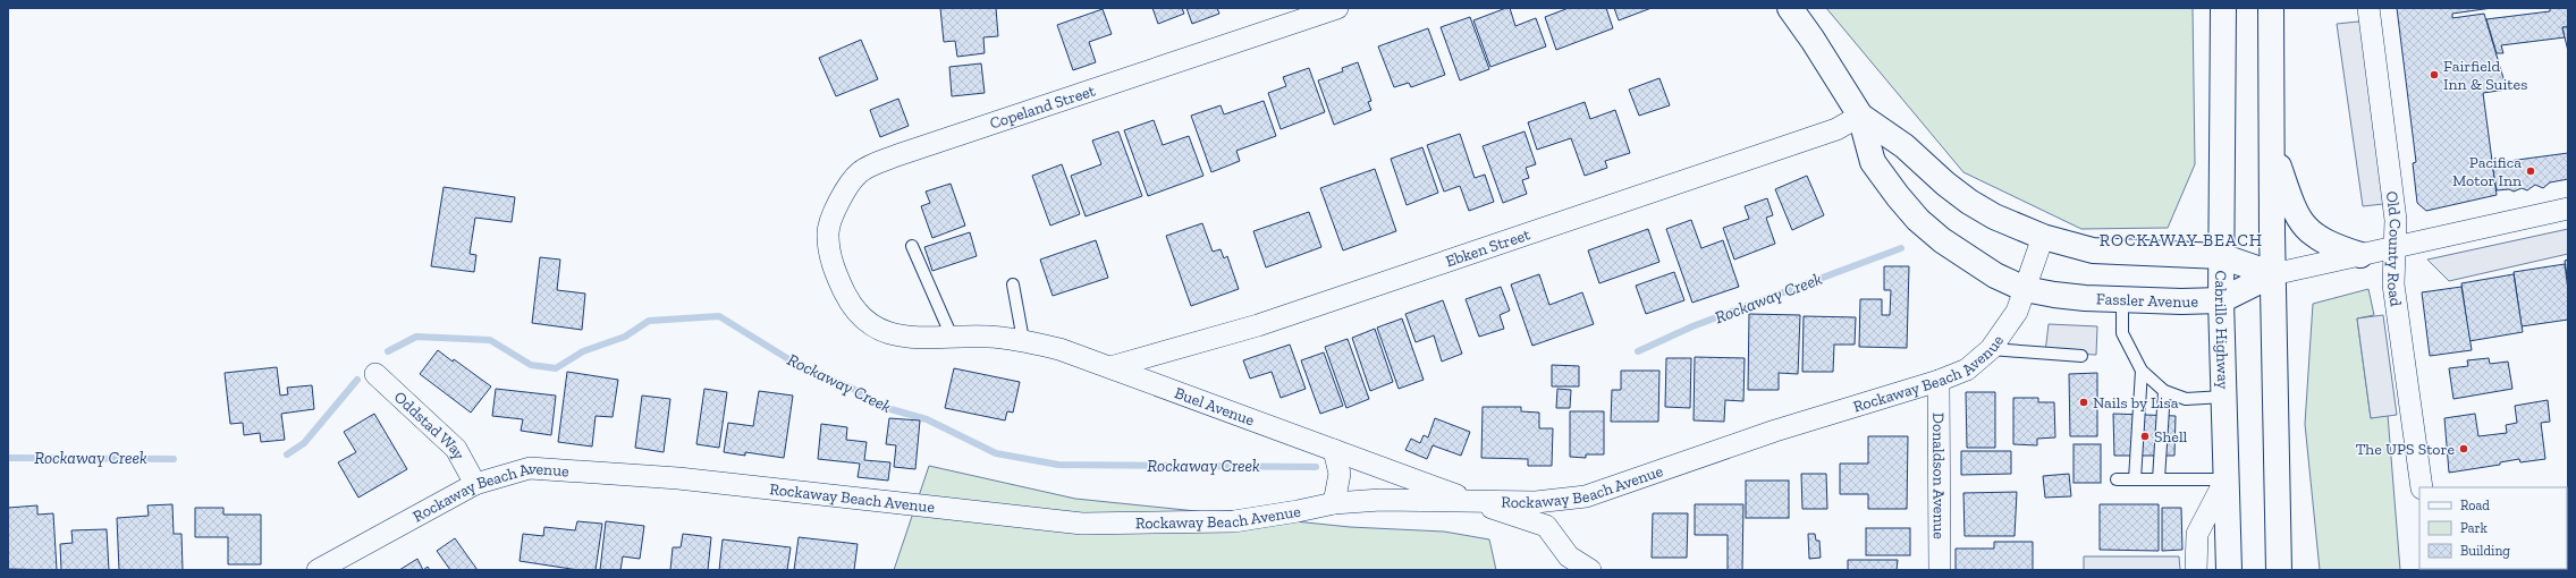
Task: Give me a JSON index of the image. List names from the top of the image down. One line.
{"streets":{"main road":["Fassler Avenue","Cabrillo Highway"],"street":["Copeland Street","Ebken Street","Old County Road","Rockaway Beach Avenue","Buel Avenue","Oddstad Way","Donaldson Avenue"]},"crossings":[["Copeland Street","Buel Avenue"],["Ebken Street","Fassler Avenue"],["Ebken Street","Buel Avenue"],["Fassler Avenue","Cabrillo Highway"],["Fassler Avenue","Rockaway Beach Avenue"],["Rockaway Beach Avenue","Buel Avenue"],["Rockaway Beach Avenue","Oddstad Way"],["Rockaway Beach Avenue","Donaldson Avenue"]],"districts":["ROCKAWAY BEACH"],"water":["Rockaway Creek"],"places":["Fairfield Inn & Suites","Pacifica Motor Inn","Nails by Lisa","Shell","The UPS Store"],"legend":["Road","Park","Building"]}
